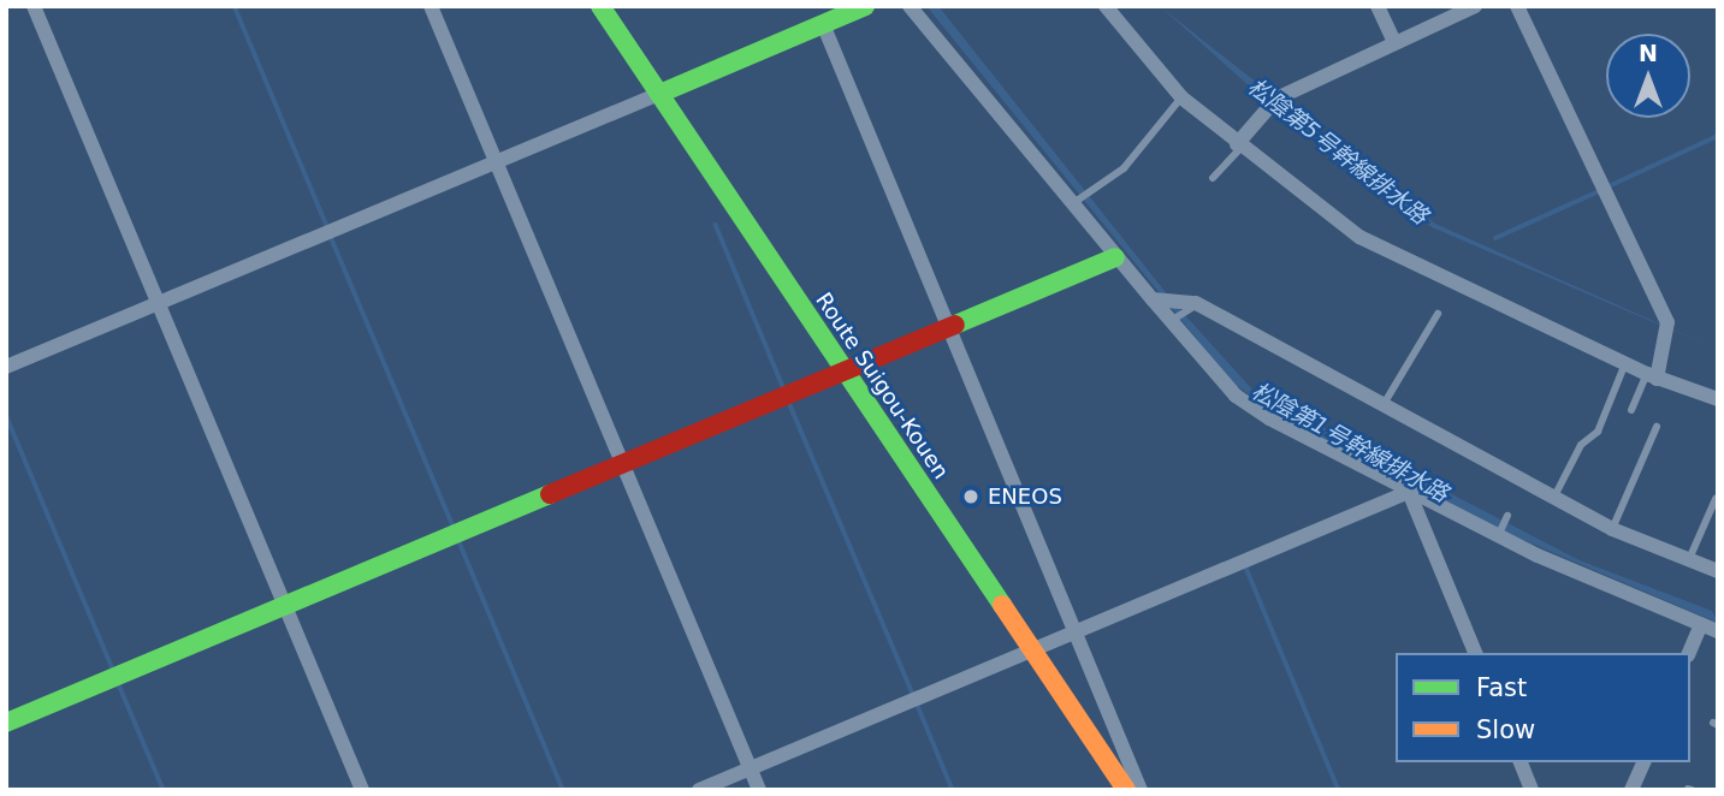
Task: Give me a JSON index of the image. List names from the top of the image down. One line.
{"streets":{"street":["Route Suigou-Kouen"]},"water":["松陰第5号幹線排水路","松陰第1号幹線排水路"],"places":["ENEOS"],"legend":["Fast","Slow"],"north":"top"}
